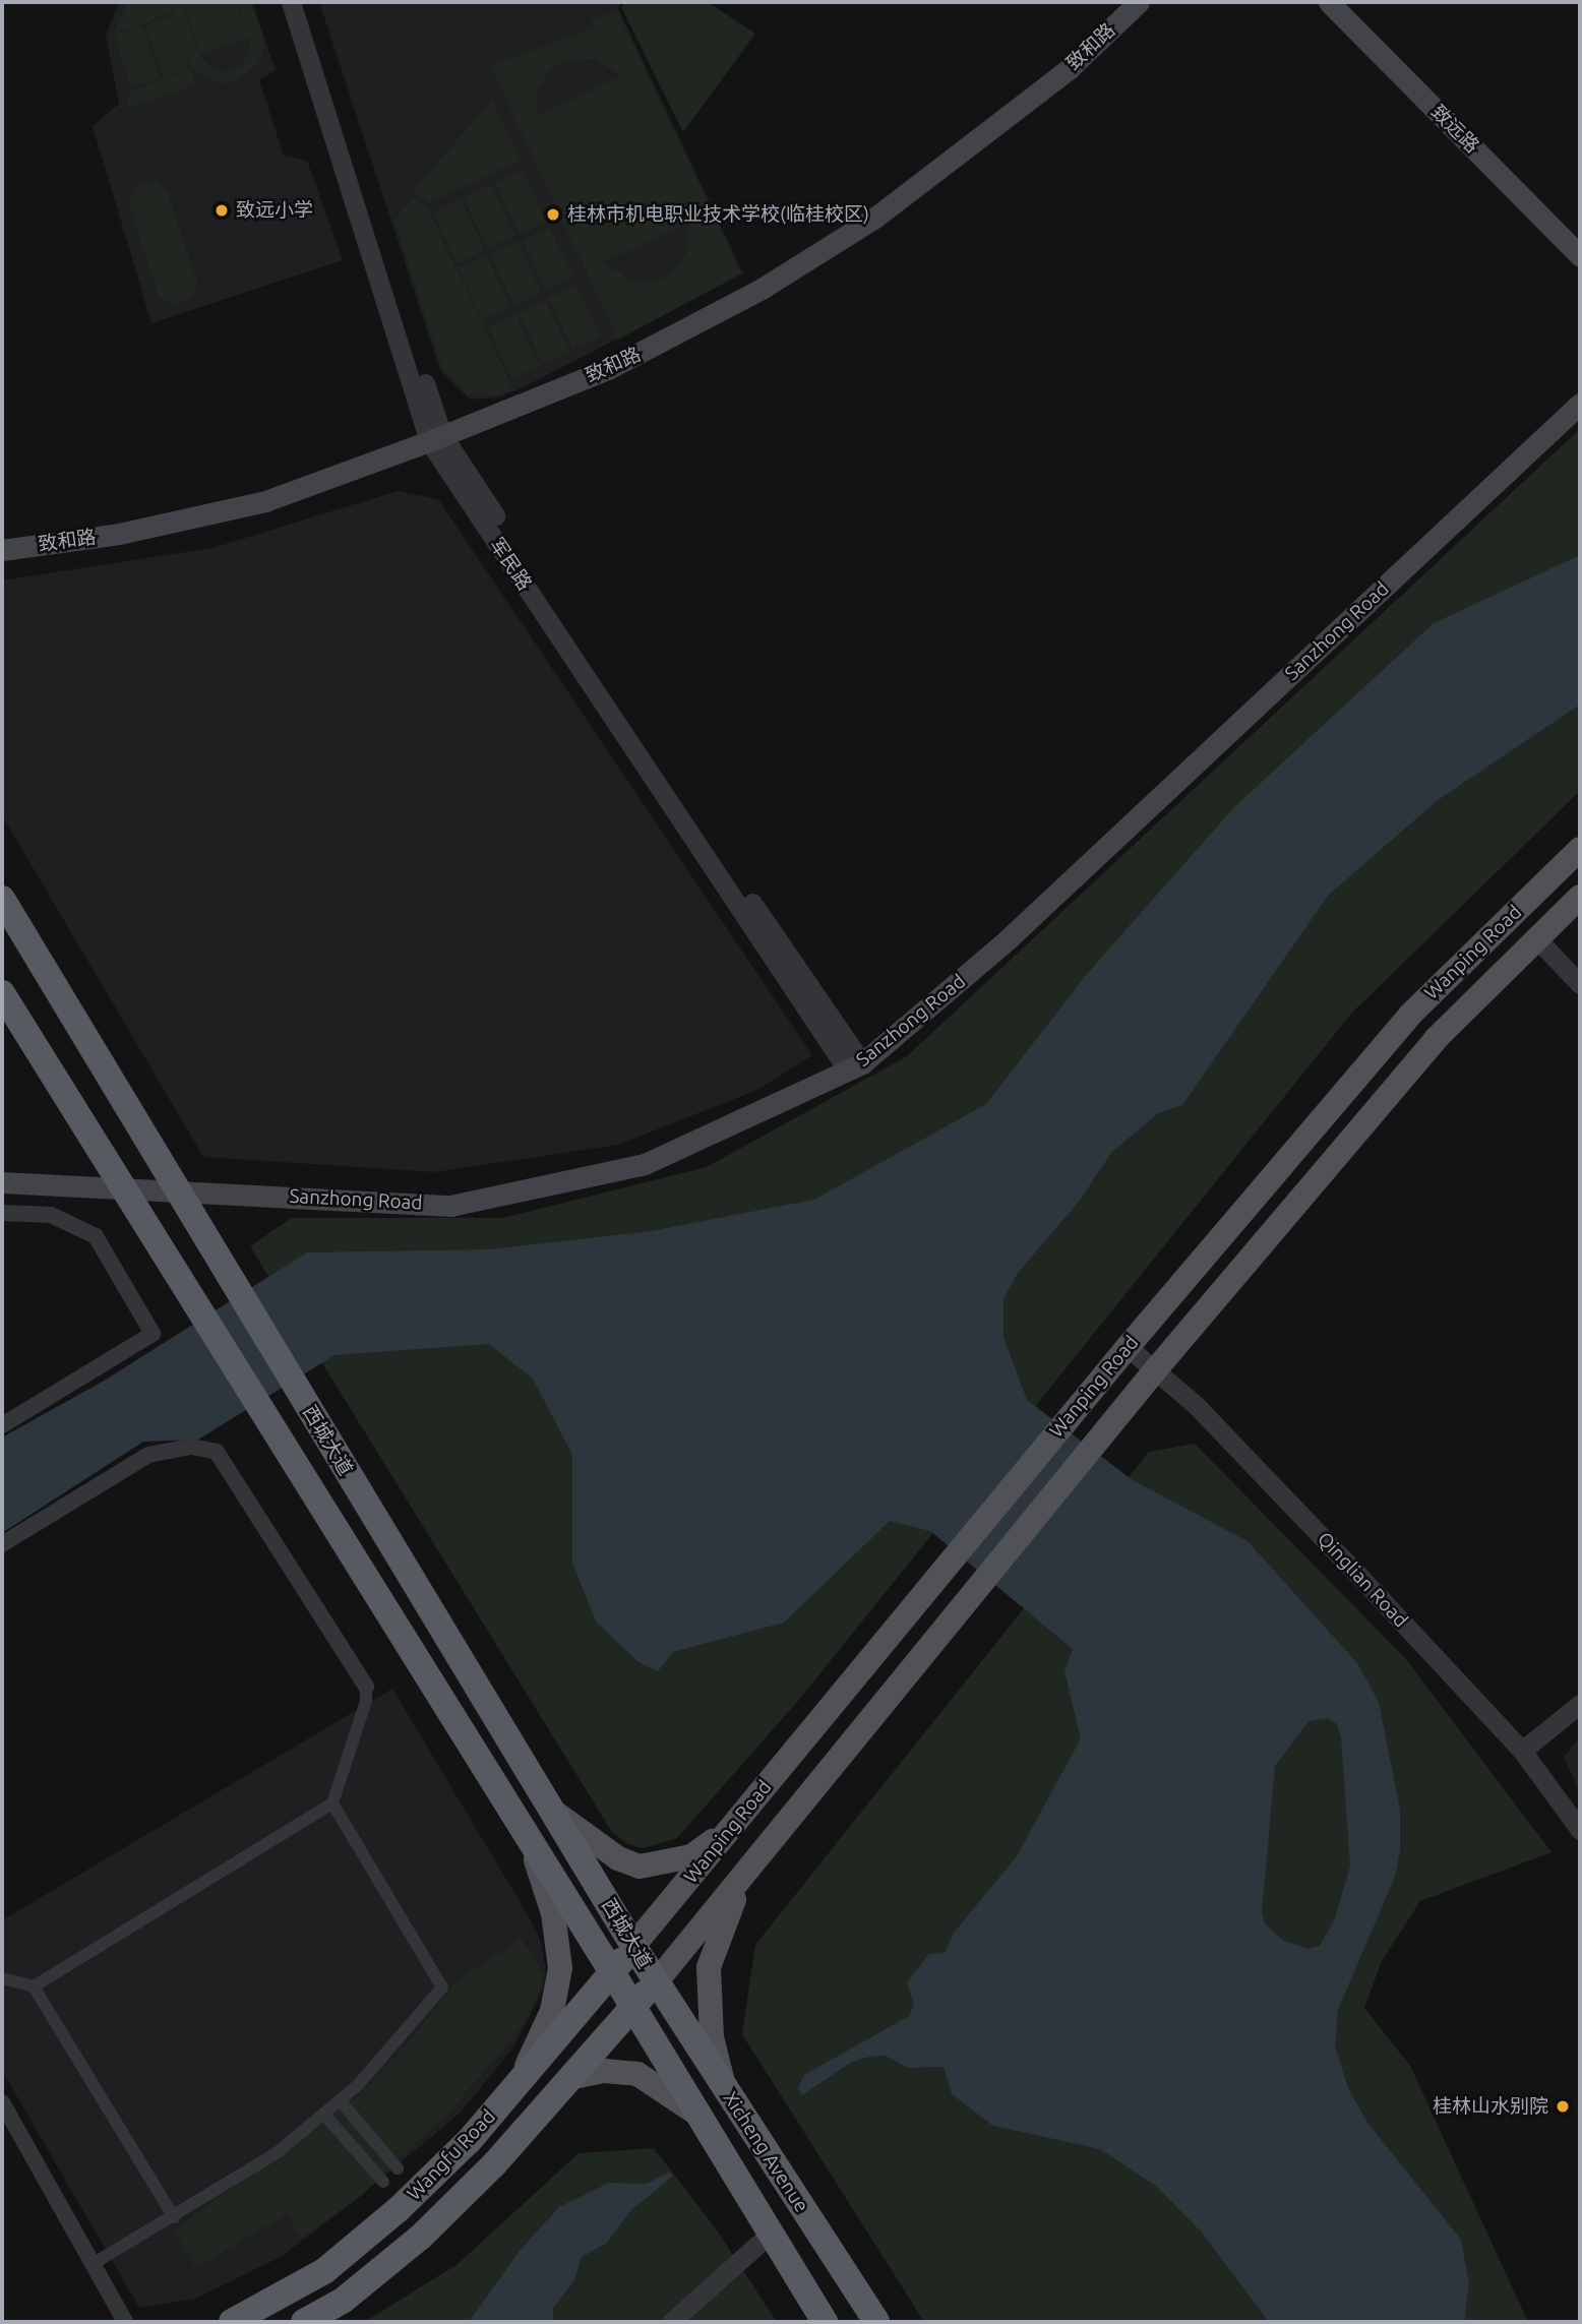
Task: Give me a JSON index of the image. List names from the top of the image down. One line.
{"streets":{"highway":["西城大道","Xicheng Avenue","Wangfu Road"],"main road":["致和路","致远路","Sanzhong Road","Wanping Road"],"street":["军民路","Qinglian Road"]},"crossings":[["致和路","军民路"],["军民路","Sanzhong Road"],["Sanzhong Road","西城大道"],["Wanping Road","西城大道"],["Wanping Road","Qinglian Road"],["Wanping Road","Xicheng Avenue"],["Wanping Road","Wangfu Road"],["西城大道","Xicheng Avenue"],["西城大道","Wangfu Road"],["Xicheng Avenue","Wangfu Road"]],"places":["致远小学","桂林市机电职业技术学校(临桂校区)","桂林山水别院"]}
